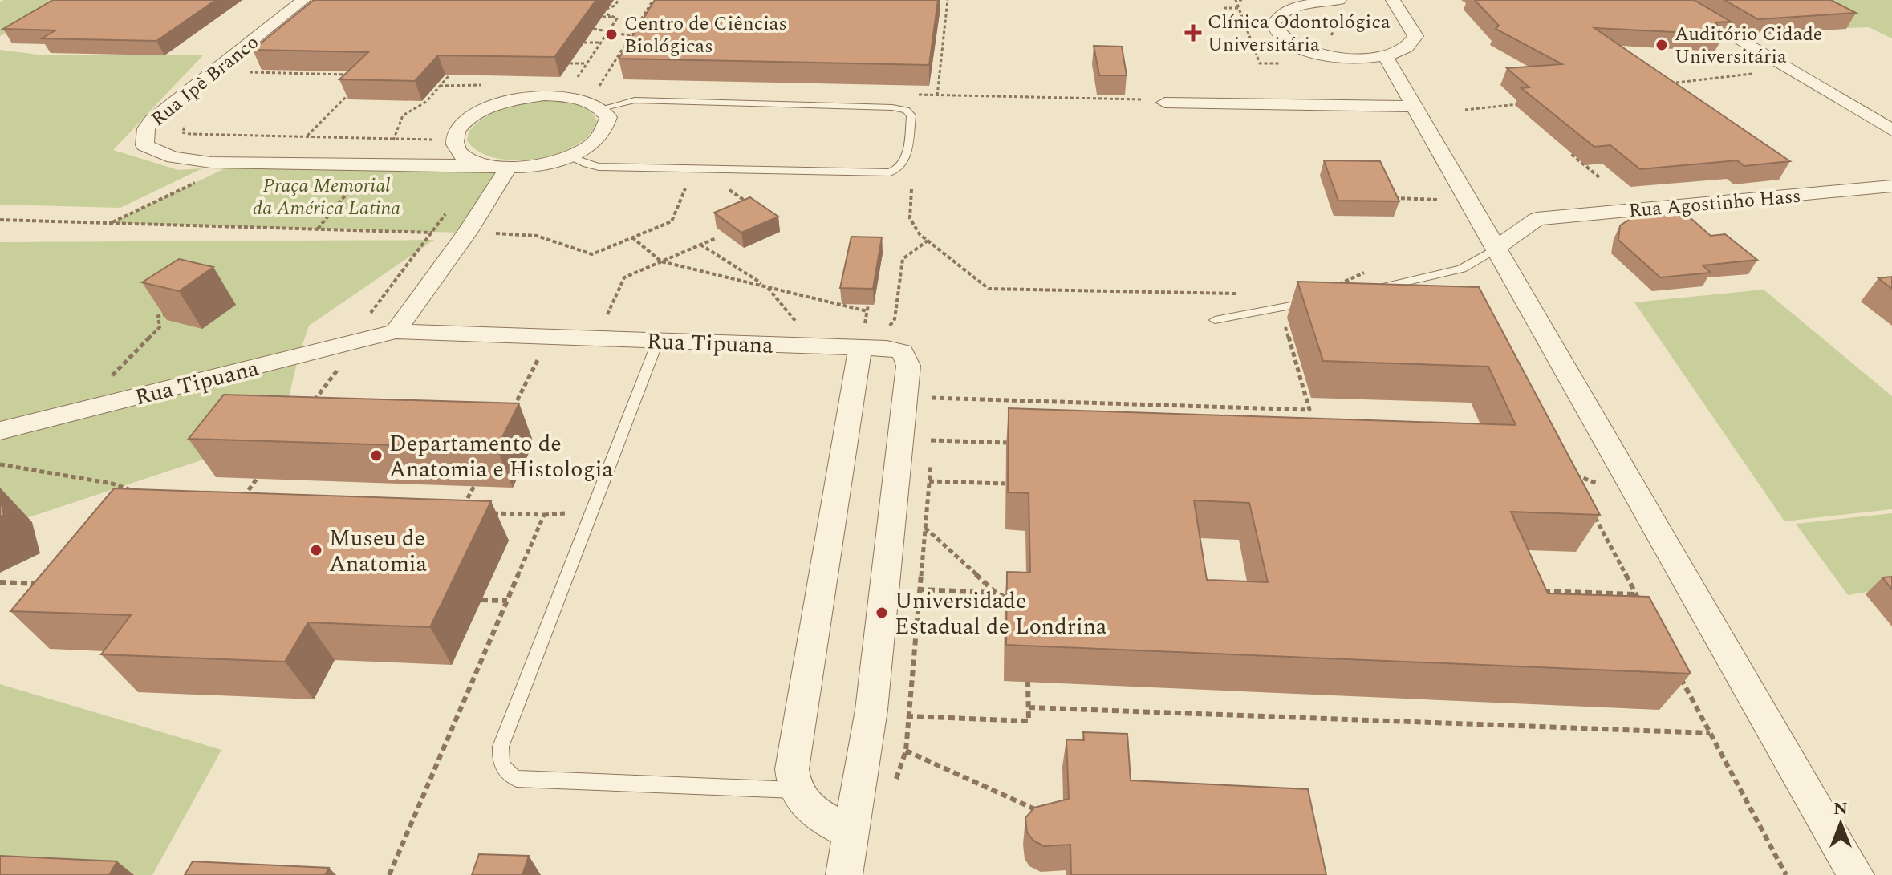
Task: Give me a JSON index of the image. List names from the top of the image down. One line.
{"streets":{"street":["Rua Ipê Branco","Rua Agostinho Hass","Rua Tipuana"]},"parks":["Praça Memorial da América Latina"],"places":{"health":["Clínica Odontológica Universitária"],"other":["Centro de Ciências Biológicas","Auditório Cidade Universitária","Departamento de Anatomia e Histologia","Museu de Anatomia","Universidade Estadual de Londrina"]},"north":"top"}
